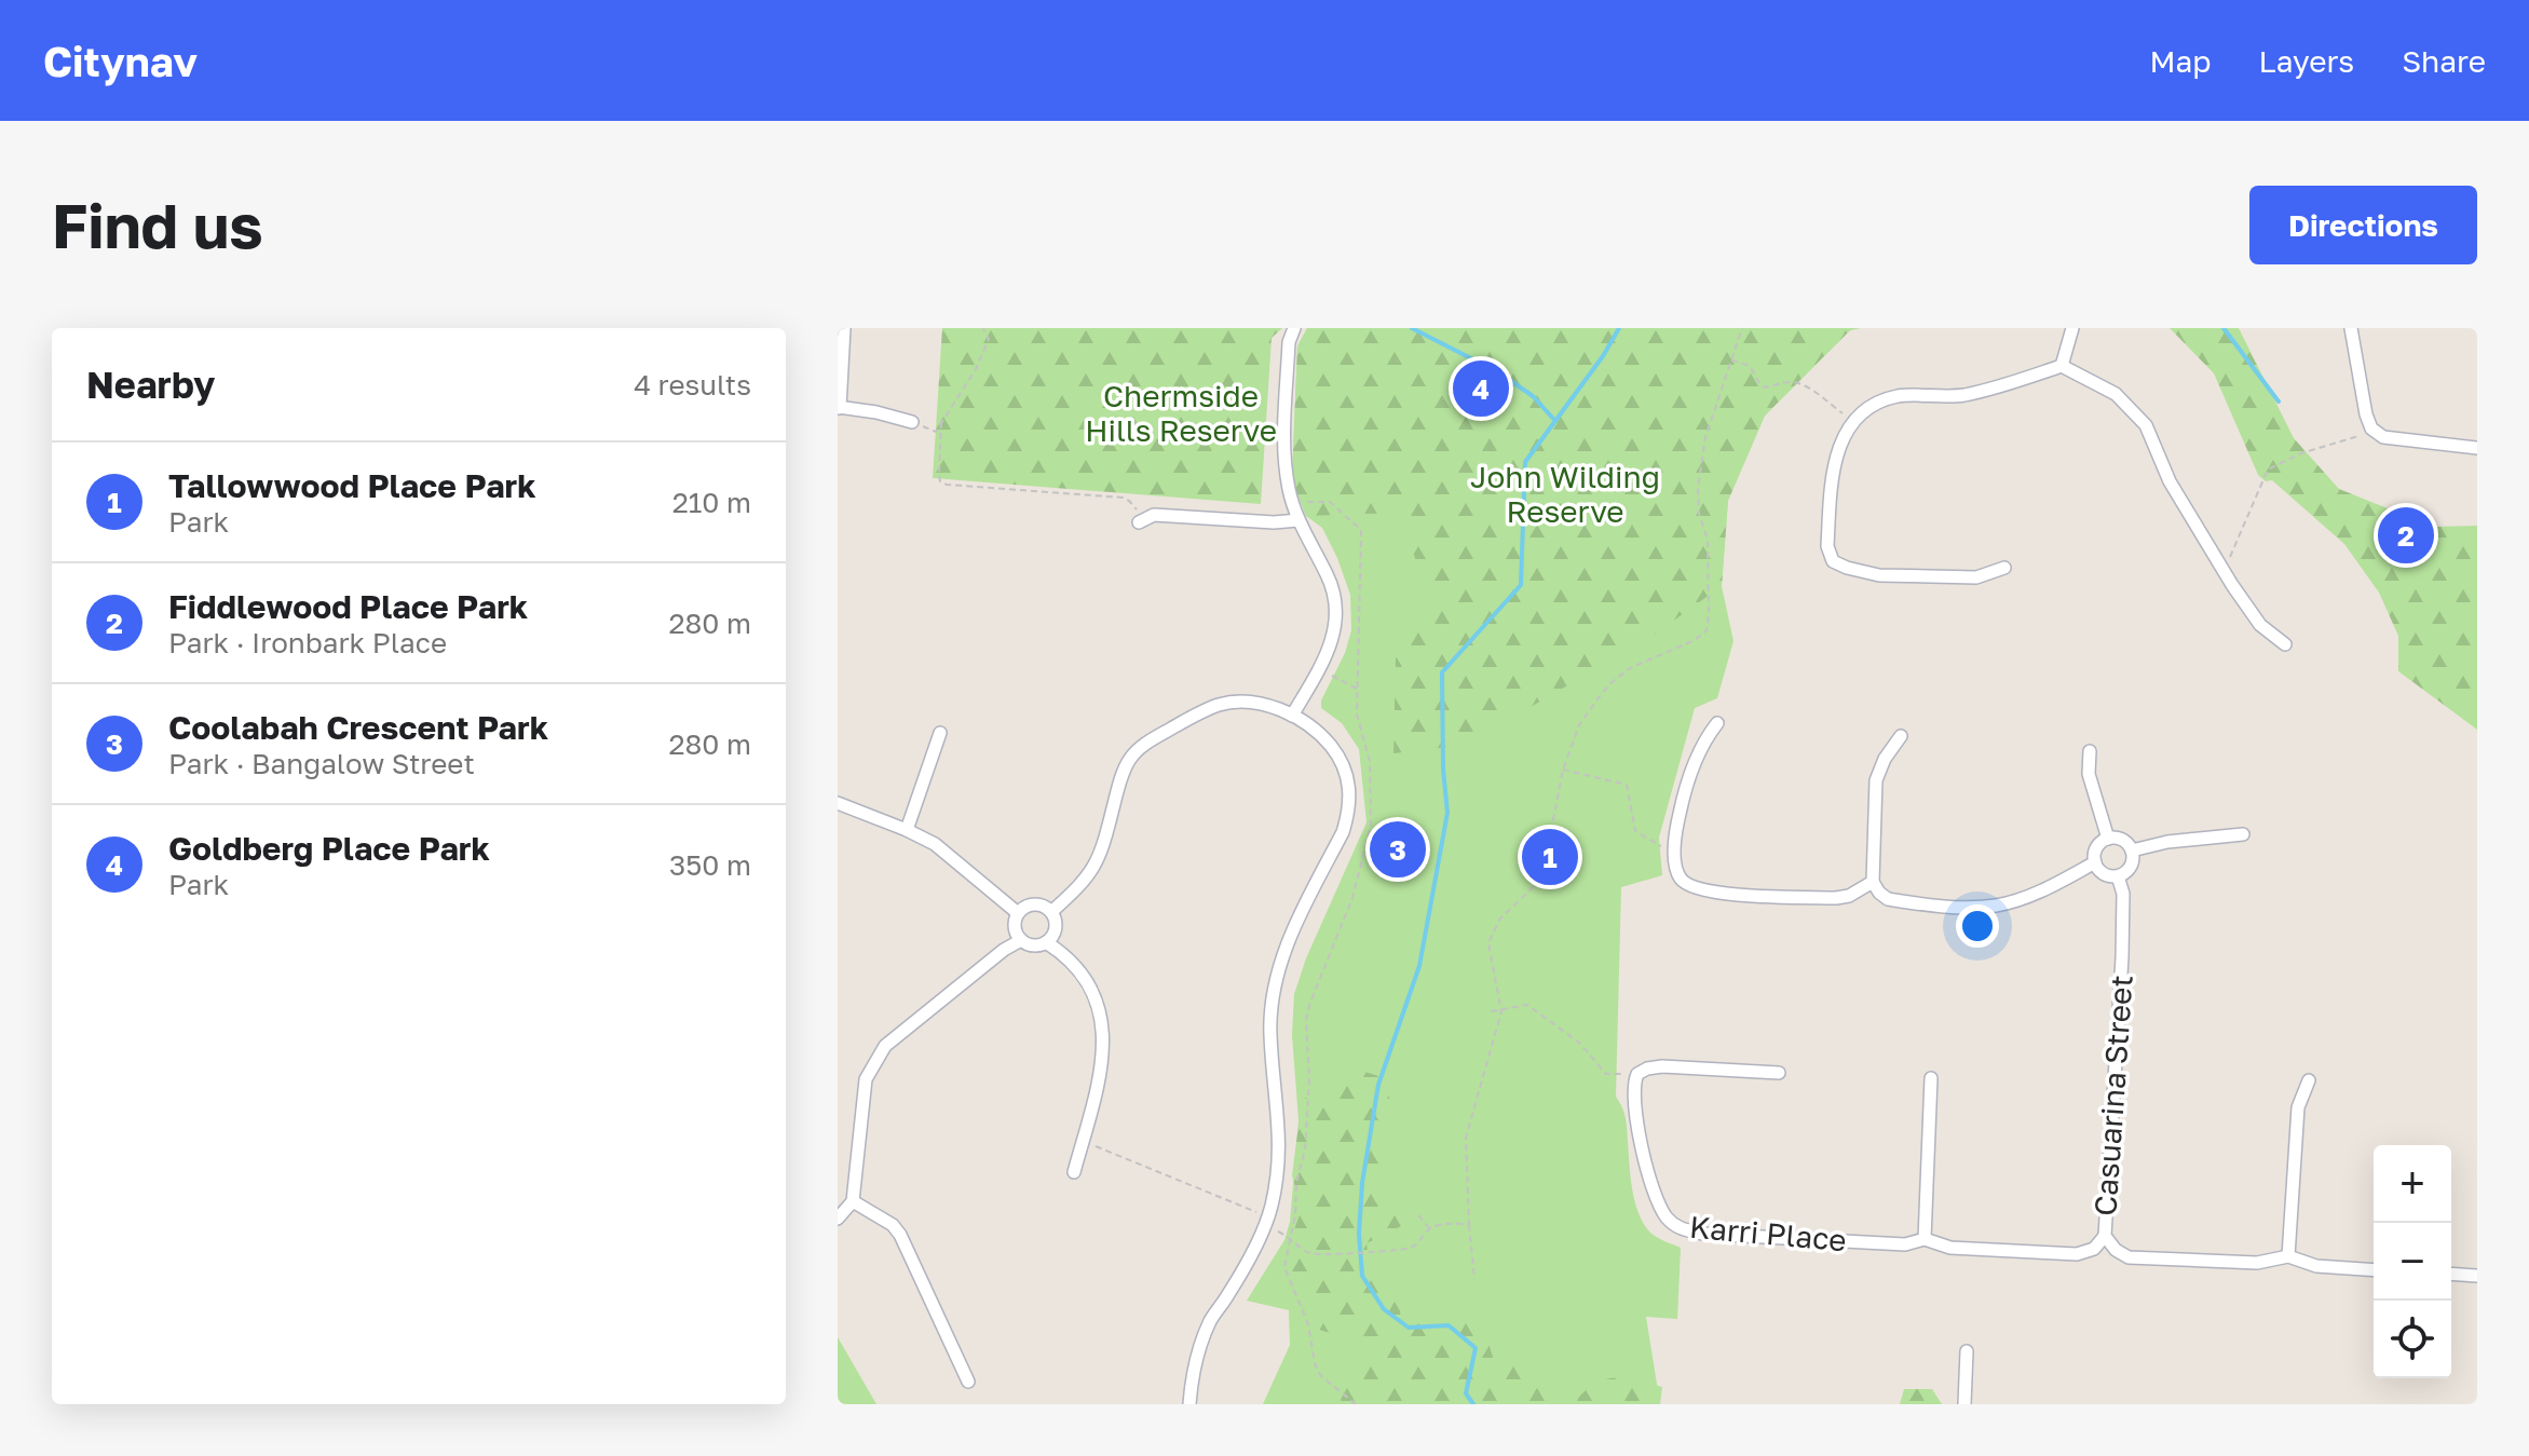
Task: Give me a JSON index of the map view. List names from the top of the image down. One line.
{"streets":{"street":["Casuarina Street","Karri Place"]},"crossings":[["Casuarina Street","Karri Place"]],"parks":["Chermside Hills Reserve","John Wilding Reserve"],"page":{"header":"Citynav","nav":["Map","Layers","Share"],"buttons":"Directions","title":"Find us","heading":["Nearby","4 results"],"pins":["4","2","3","1"],"list":[{"mark":"1","name":"Tallowwood Place Park","note":"Park","value":"210 m"},{"mark":"2","name":"Fiddlewood Place Park","note":"Park · Ironbark Place","value":"280 m"},{"mark":"3","name":"Coolabah Crescent Park","note":"Park · Bangalow Street","value":"280 m"},{"mark":"4","name":"Goldberg Place Park","note":"Park","value":"350 m"}],"map_buttons":["+","−"]}}
